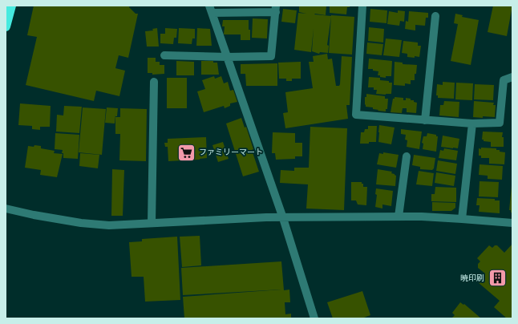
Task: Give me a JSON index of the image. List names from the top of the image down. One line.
{"places":{"supermarket":["ファミリーマート"],"building":["暁印刷"]}}
